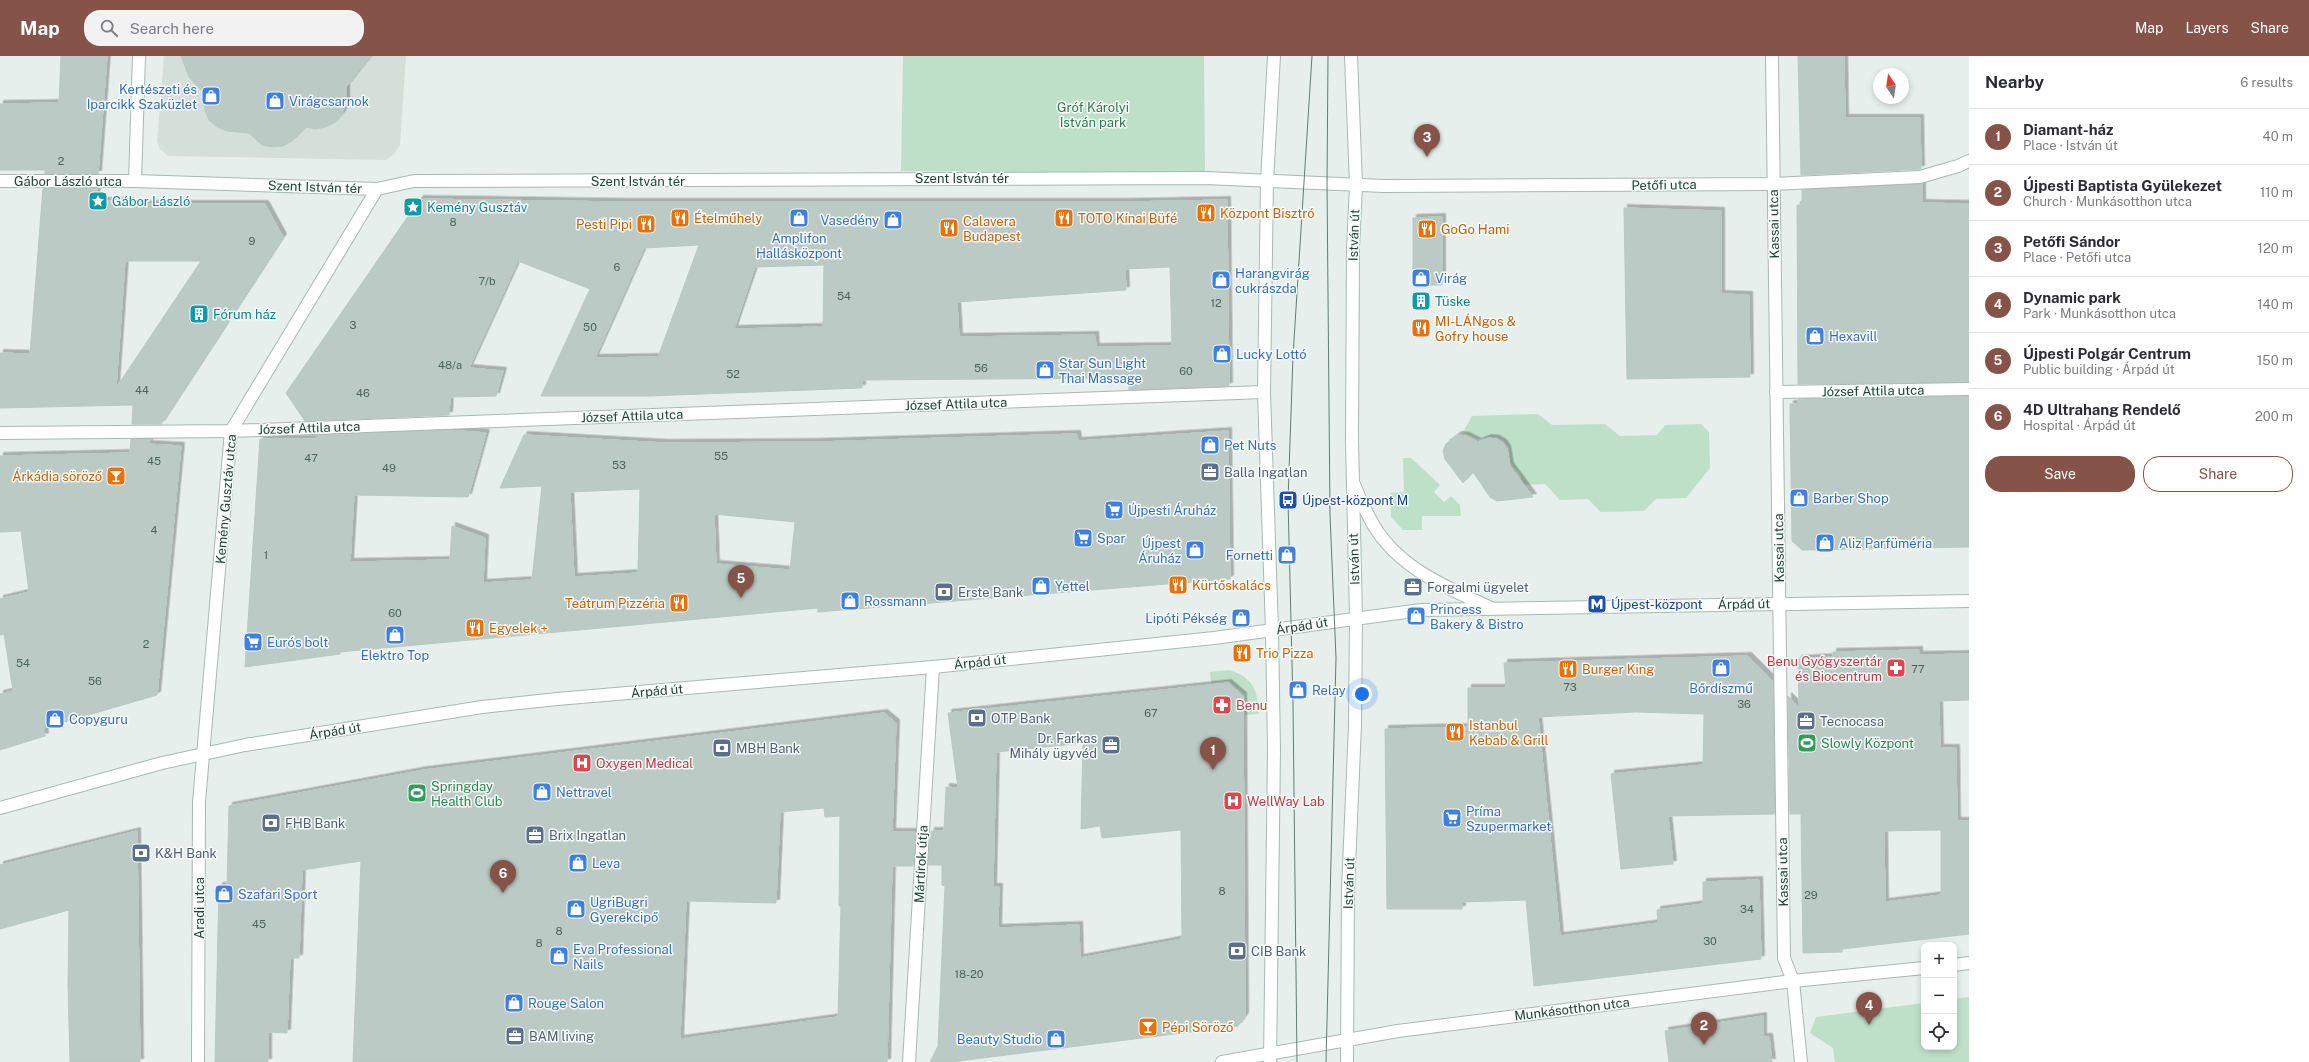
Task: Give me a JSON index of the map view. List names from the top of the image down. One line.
{"streets":{"street":["Szent István tér","Gábor László utca","Petőfi utca","Kassai utca","István út","József Attila utca","Kemény Gusztáv utca","Árpád út","Mártírok útja","Aradi utca","Munkásotthon utca"]},"crossings":[["Szent István tér","Gábor László utca"],["Szent István tér","Petőfi utca"],["Szent István tér","István út"],["Szent István tér","Kemény Gusztáv utca"],["Petőfi utca","Kassai utca"],["Petőfi utca","István út"],["Kassai utca","József Attila utca"],["Kassai utca","Árpád út"],["Kassai utca","Munkásotthon utca"],["István út","Árpád út"],["István út","Munkásotthon utca"],["József Attila utca","Kemény Gusztáv utca"],["Kemény Gusztáv utca","Árpád út"],["Kemény Gusztáv utca","Aradi utca"],["Árpád út","Mártírok útja"],["Árpád út","Aradi utca"]],"parks":["Gróf Károlyi István park"],"places":{"shop":["Kertészeti és Iparcikk Szaküzlet","Virágcsarnok","Amplifon Hallásközpont","Vasedény","Virág","Harangvirág cukrászda","Hexavill","Lucky Lottó","Star Sun Light Thai Massage","Pet Nuts","Barber Shop","Aliz Parfüméria","Újpest Áruház","Fornetti","Yettel","Rossmann","Princess Bakery & Bistro","Lipóti Pékség","Elektro Top","Bőrdíszmű","Relay","Copyguru","Nettravel","Leva","Szafari Sport","UgriBugri Gyerekcipő","Eva Professional Nails","Rouge Salon","Beauty Studio"],"place":["Gábor László","Kemény Gusztáv"],"restaurant":["Központ Bisztró","Ételműhely","TOTO Kínai Büfé","Pesti Pipi","Calavera Budapest","GoGo Hami","MI-LÁNgos & Gofry house","Kürtőskalács","Teátrum Pizzéria","Egyelek +","Trio Pizza","Burger King","Istanbul Kebab & Grill"],"building":["Tüske","Fórum ház"],"office":["Balla Ingatlan","Forgalmi ügyelet","Tecnocasa","Dr. Farkas Mihály ügyvéd","Brix Ingatlan","BAM living"],"bar":["Árkádia söröző","Pépi Söröző"],"bus stop":["Újpest-központ M"],"supermarket":["Újpesti Áruház","Spar","Eurós bolt","Príma Szupermarket"],"bank":["Erste Bank","OTP Bank","MBH Bank","FHB Bank","K&H Bank","CIB Bank"],"metro station":["Újpest-központ"],"pharmacy":["Benu Gyógyszertár és Biocentrum","Benu"],"sports":["Slowly Központ","Springday Health Club"],"hospital":["Oxygen Medical","WellWay Lab"]},"house_numbers":["2","8","9","6","7/b","54","12","3","50","48/a","56","60","52","44","46","55","47","45","53","49","4","1","60","2","54","77","56","73","36","67","8","29","34","45","8","30","8","18-20"],"north":"top","page":{"header":"Map","search":"Search here","nav":["Map","Layers","Share"],"heading":["Nearby","6 results"],"list":[{"mark":"1","name":"Diamant-ház","note":"Place · István út","value":"40 m"},{"mark":"2","name":"Újpesti Baptista Gyülekezet","note":"Church · Munkásotthon utca","value":"110 m"},{"mark":"3","name":"Petőfi Sándor","note":"Place · Petőfi utca","value":"120 m"},{"mark":"4","name":"Dynamic park","note":"Park · Munkásotthon utca","value":"140 m"},{"mark":"5","name":"Újpesti Polgár Centrum","note":"Public building · Árpád út","value":"150 m"},{"mark":"6","name":"4D Ultrahang Rendelő","note":"Hospital · Árpád út","value":"200 m"}],"pins":["3","5","1","6","4","2"],"buttons":["Save","Share"],"map_buttons":["+","−"]}}
